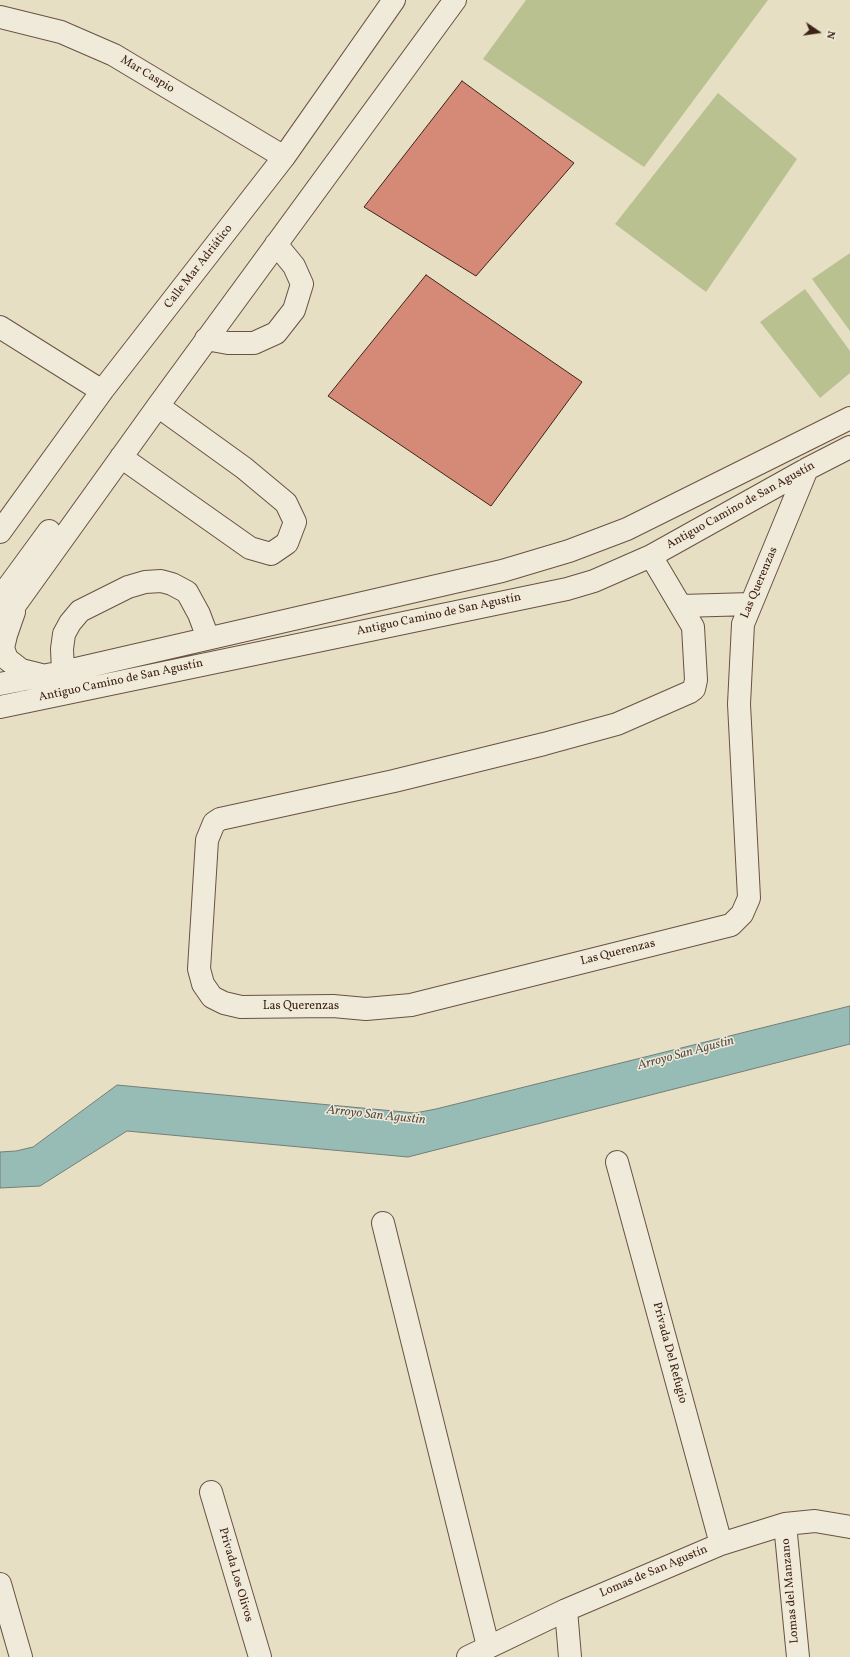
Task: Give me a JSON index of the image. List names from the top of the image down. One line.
{"streets":{"street":["Mar Caspio","Calle Mar Adriático","Antiguo Camino de San Agustín","Las Querenzas","Privada Del Refugio","Lomas de San Agustín","Privada Los Olivos","Lomas del Manzano"]},"crossings":[["Mar Caspio","Calle Mar Adriático"],["Antiguo Camino de San Agustín","Las Querenzas"],["Privada Del Refugio","Lomas de San Agustín"],["Lomas de San Agustín","Lomas del Manzano"]],"water":["Arroyo San Agustin"],"north":"right"}
